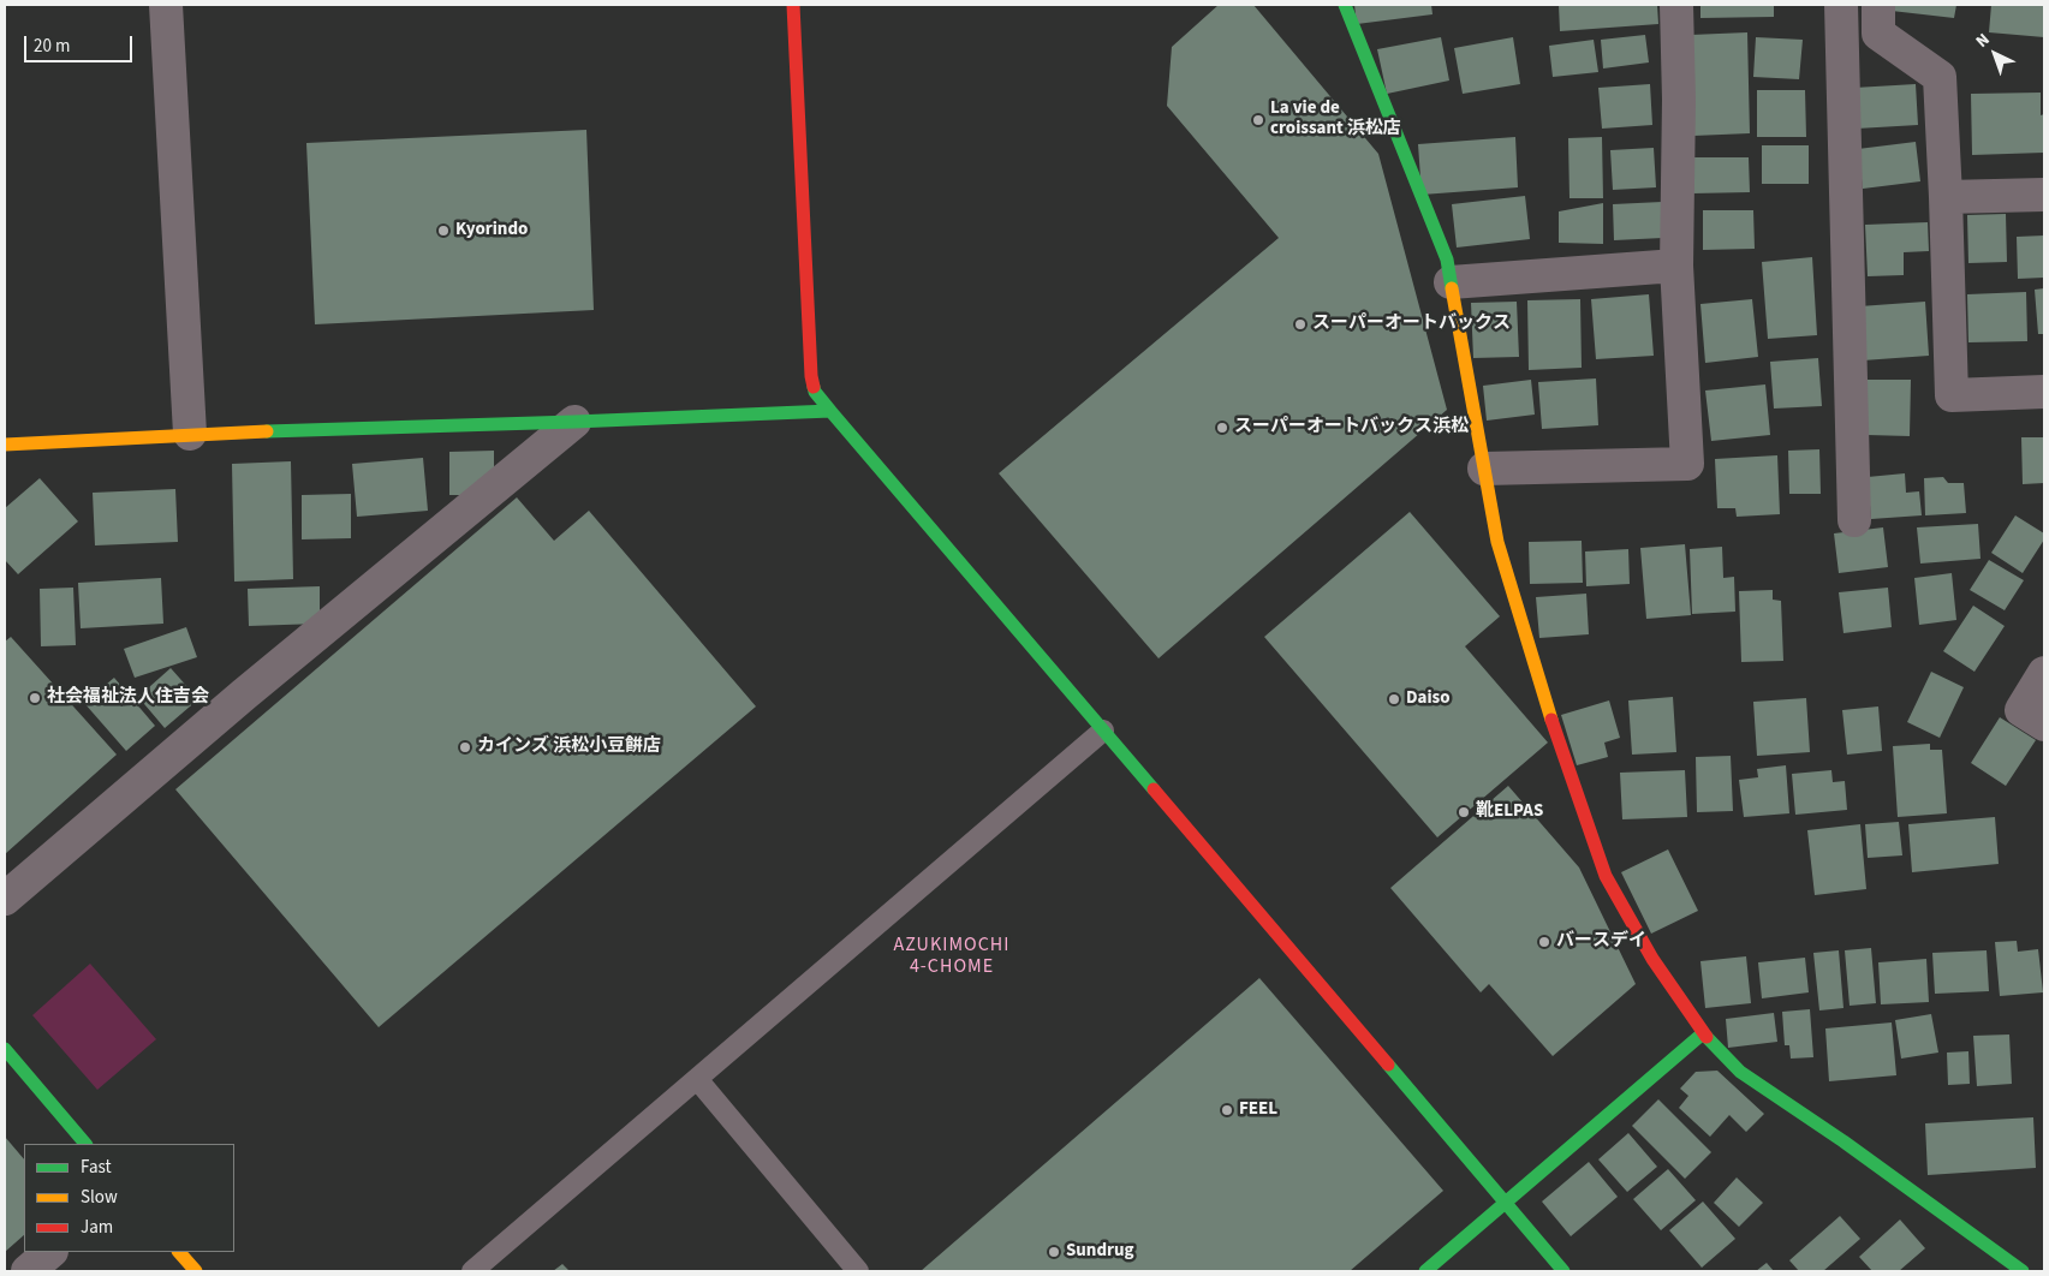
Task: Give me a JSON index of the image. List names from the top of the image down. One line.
{"districts":["AZUKIMOCHI 4-CHOME"],"places":["La vie de croissant 浜松店","Kyorindo","スーパーオートバックス","スーパーオートバックス浜松","社会福祉法人住吉会","Daiso","カインズ 浜松小豆餠店","靴ELPAS","バースデイ","FEEL","Sundrug"],"legend":["Fast","Slow","Jam"],"scale_bar":"20 m","north":"top left"}
